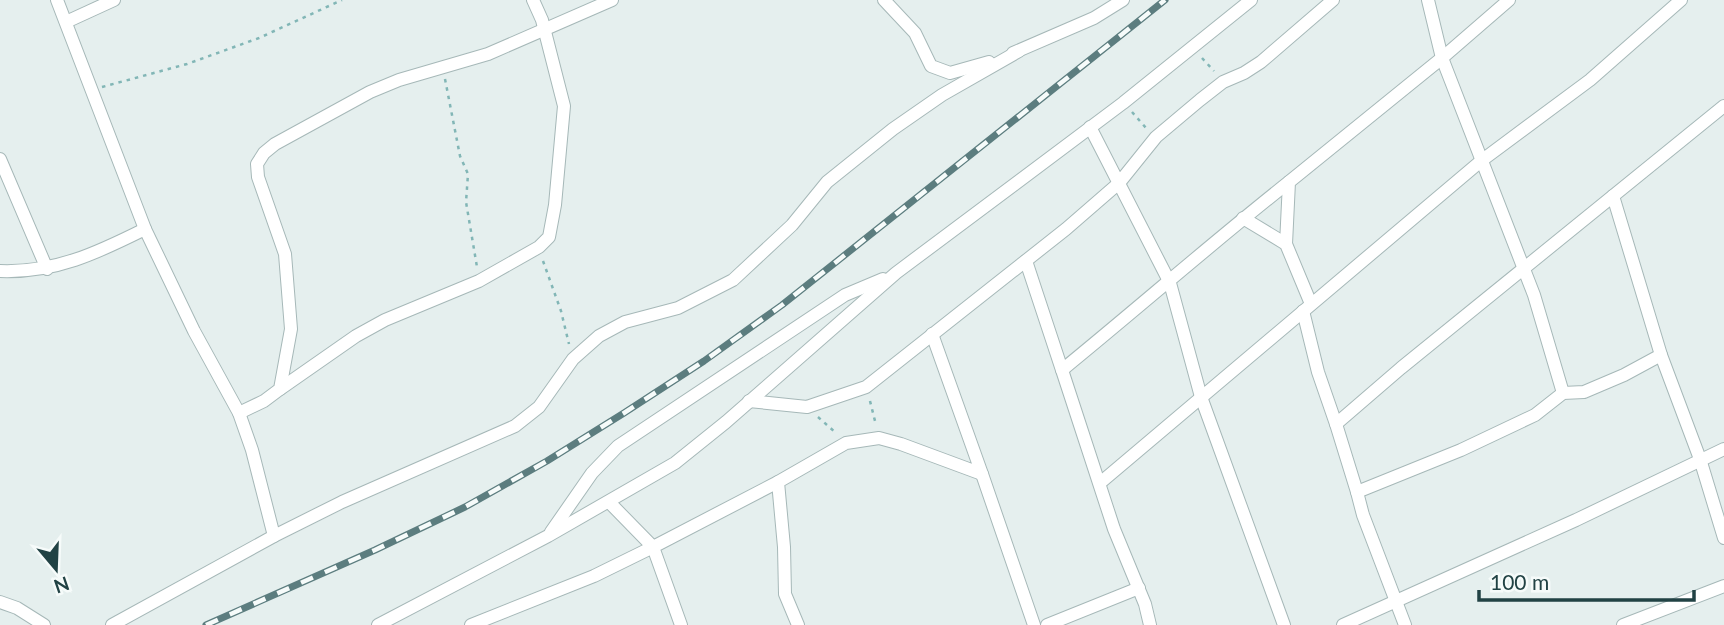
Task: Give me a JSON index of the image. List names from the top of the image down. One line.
{"scale_bar":"100 m","north":"bottom"}
